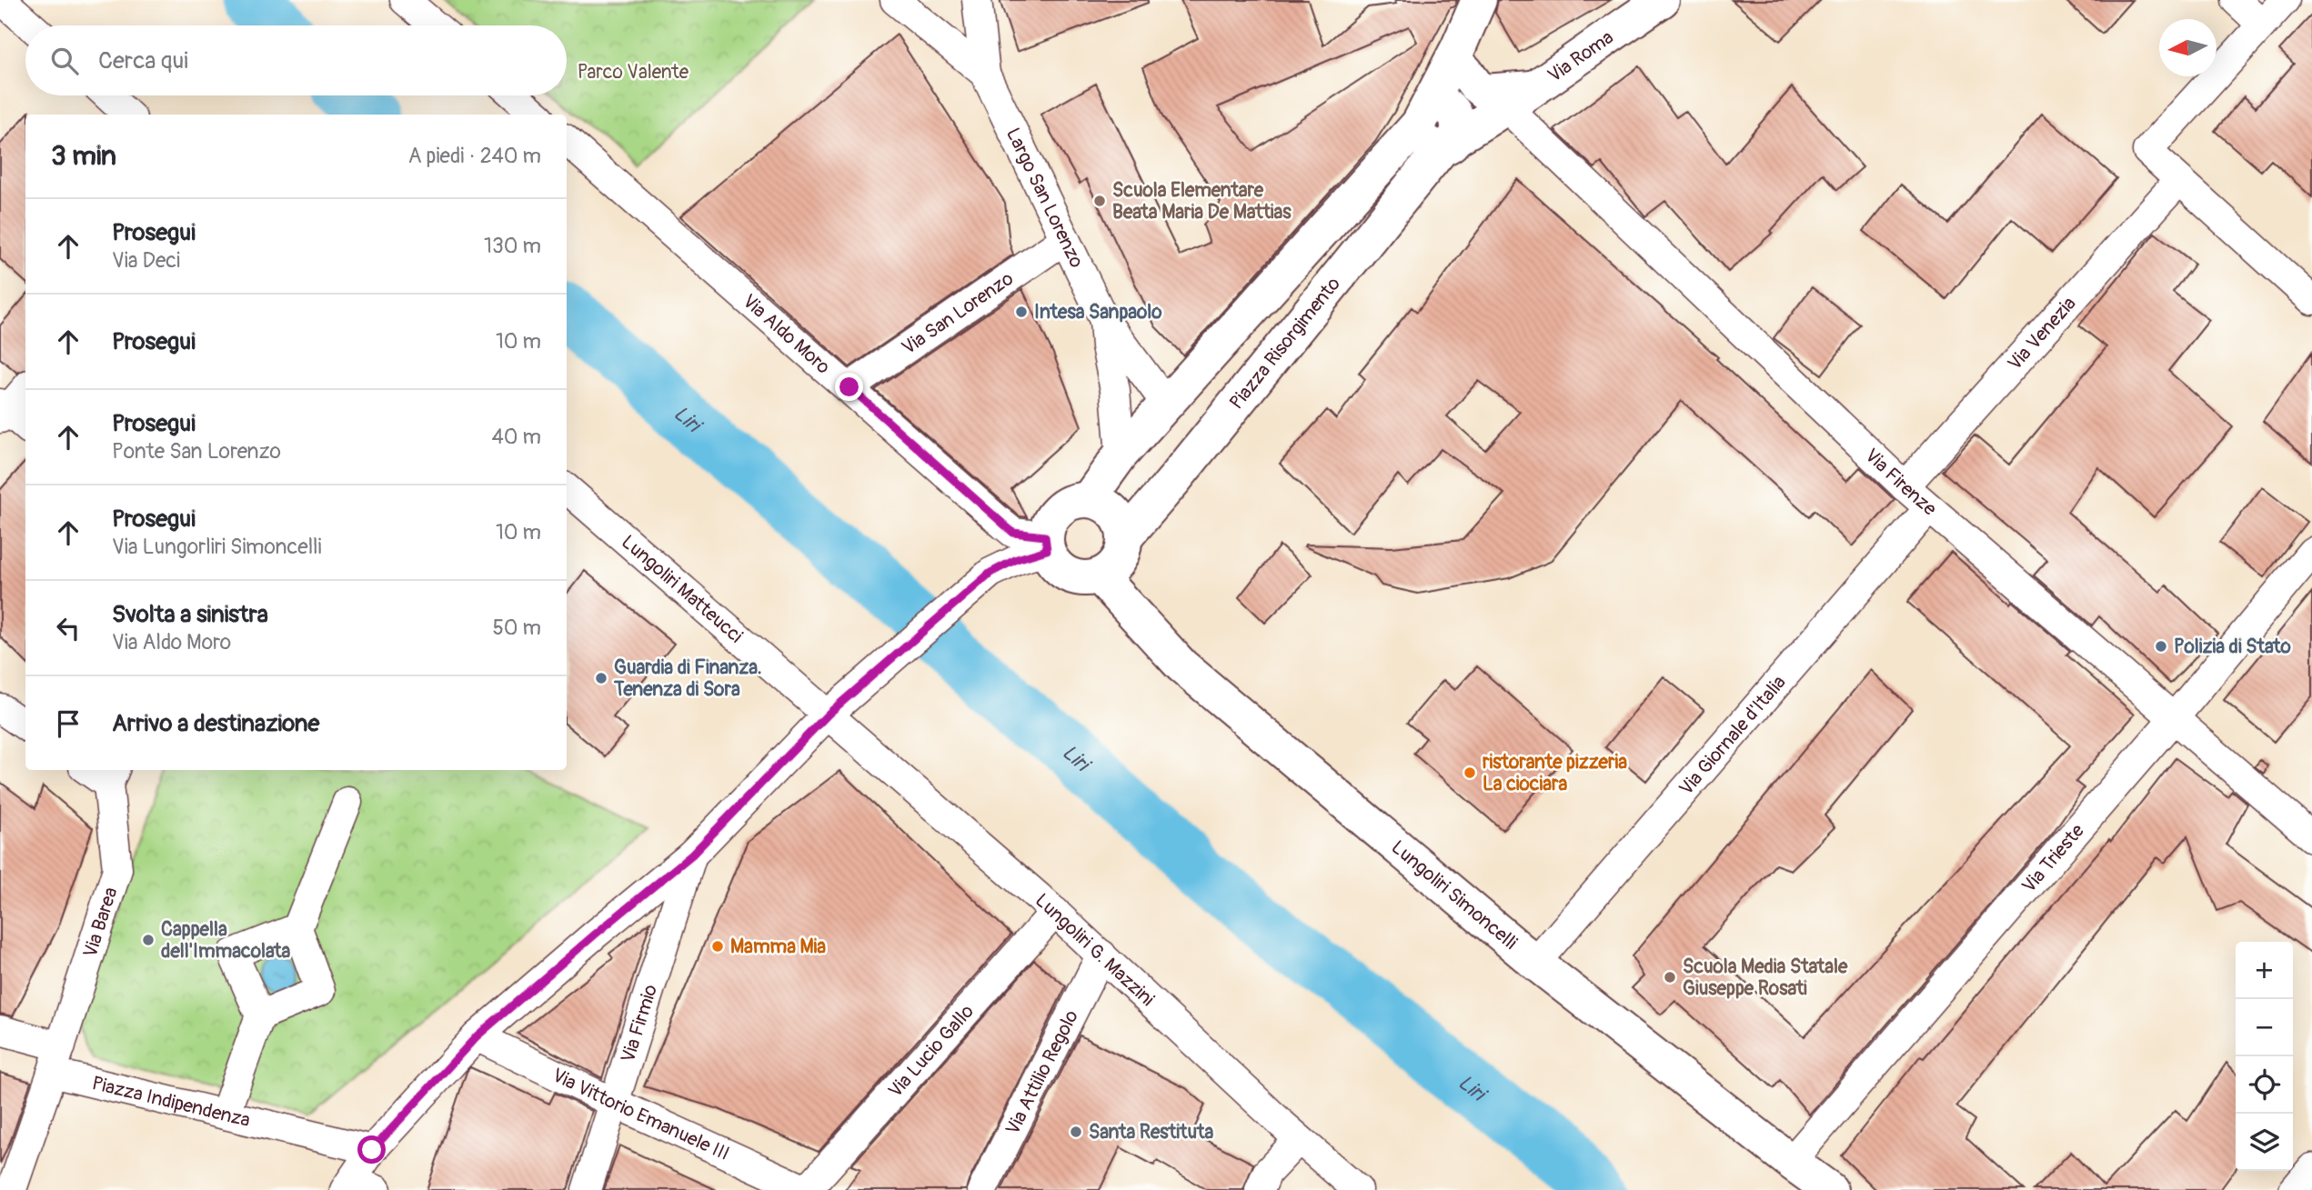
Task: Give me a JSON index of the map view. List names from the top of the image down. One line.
{"streets":{"main road":["Via Roma","Piazza Risorgimento","Lungoliri Simoncelli"],"street":["Largo San Lorenzo","Via San Lorenzo","Via Aldo Moro","Via Venezia","Via Firenze","Lungoliri Matteucci","Via Giornale d'Italia","Via Trieste","Via Barea","Lungoliri G. Mazzini","Via Firmio","Via Lucio Gallo","Via Attilio Regolo","Piazza Indipendenza","Via Vittorio Emanuele III"]},"crossings":[["Via Roma","Via Firenze"],["Largo San Lorenzo","Via San Lorenzo"],["Via San Lorenzo","Via Aldo Moro"],["Via Aldo Moro","Piazza Risorgimento"],["Via Aldo Moro","Lungoliri Simoncelli"],["Via Venezia","Via Firenze"],["Piazza Risorgimento","Lungoliri Simoncelli"],["Via Firenze","Via Giornale d'Italia"],["Via Firenze","Via Trieste"],["Lungoliri Matteucci","Lungoliri G. Mazzini"],["Via Giornale d'Italia","Lungoliri Simoncelli"],["Via Trieste","Lungoliri Simoncelli"],["Via Barea","Piazza Indipendenza"],["Lungoliri G. Mazzini","Via Lucio Gallo"],["Lungoliri G. Mazzini","Via Attilio Regolo"],["Via Firmio","Via Vittorio Emanuele III"],["Via Lucio Gallo","Via Vittorio Emanuele III"]],"water":["Liri"],"parks":["Parco Valente"],"places":["Scuola Elementare Beata Maria De Mattias","Intesa Sanpaolo","Polizia di Stato","Guardia di Finanza. Tenenza di Sora","ristorante pizzeria La ciociara","Cappella dell'Immacolata","Mamma Mia","Scuola Media Statale Giuseppe Rosati","Santa Restituta"],"north":"left","page":{"search":"Cerca qui","heading":["3 min","A piedi · 240 m"],"list":[["Prosegui","Via Deci","130 m"],["Prosegui","10 m"],["Prosegui","Ponte San Lorenzo","40 m"],["Prosegui","Via Lungorliri Simoncelli","10 m"],["Svolta a sinistra","Via Aldo Moro","50 m"],"Arrivo a destinazione"],"map_buttons":["+","−"]}}
